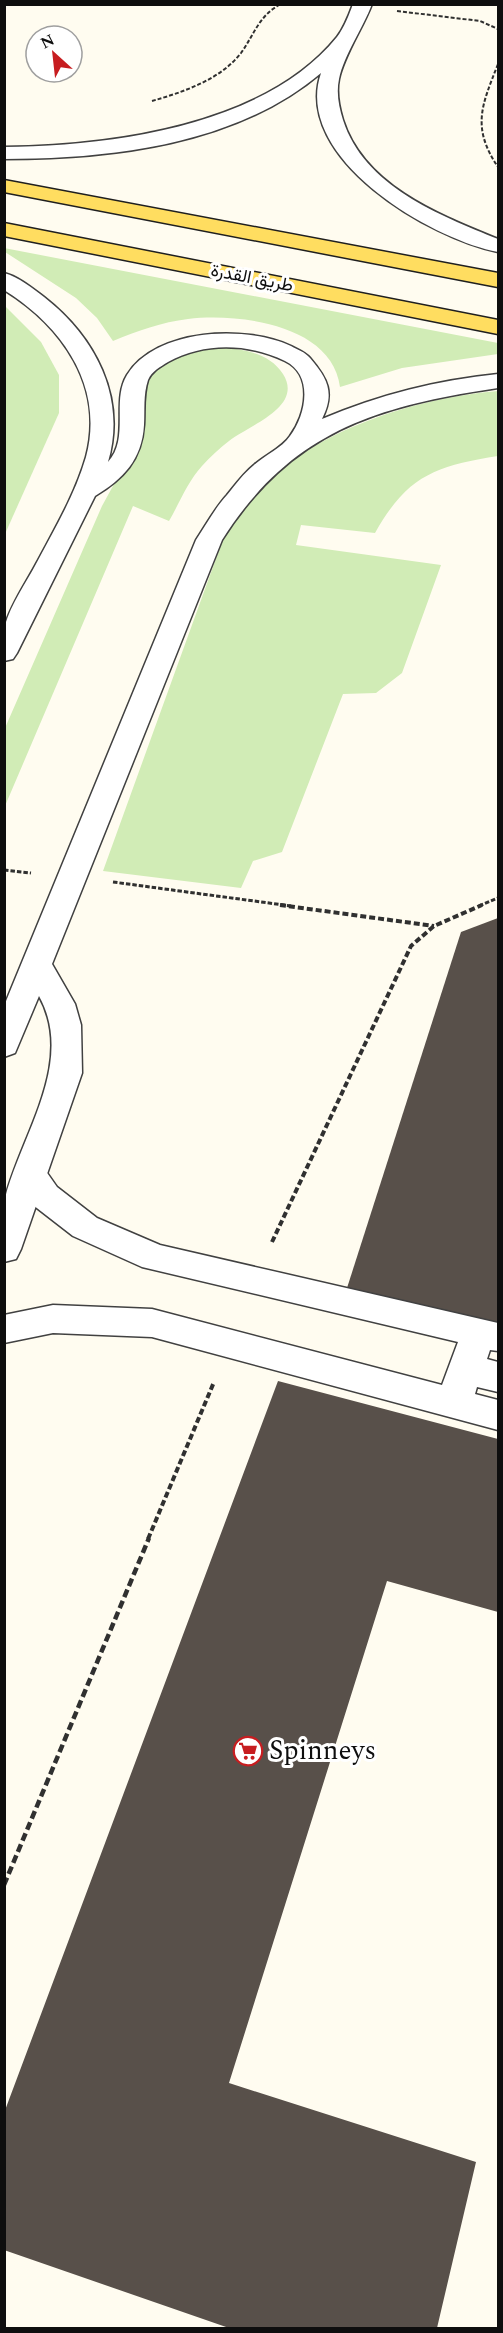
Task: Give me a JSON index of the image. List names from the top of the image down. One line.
{"streets":{"main road":["طريق القدرة"]},"places":{"supermarket":["Spinneys"]},"north":"top left"}
